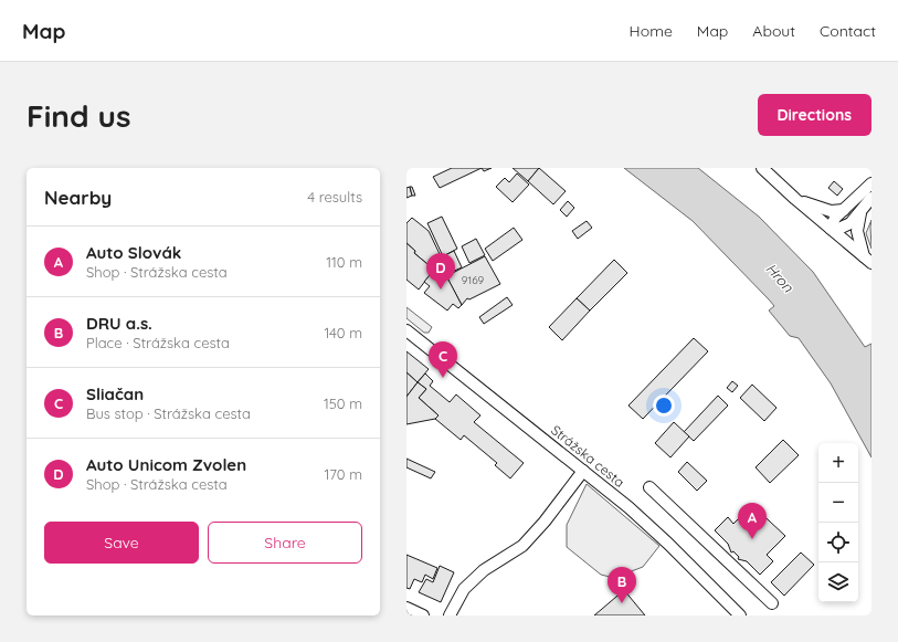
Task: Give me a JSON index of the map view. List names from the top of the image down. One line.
{"streets":{"street":["Strážska cesta"]},"water":["Hron"],"house_numbers":["9169"],"page":{"header":"Map","nav":["Home","Map","About","Contact"],"buttons":["Directions",["Save","Share"]],"title":"Find us","heading":["Nearby","4 results"],"list":[{"mark":"A","name":"Auto Slovák","note":"Shop · Strážska cesta","value":"110 m"},{"mark":"B","name":"DRU a.s.","note":"Place · Strážska cesta","value":"140 m"},{"mark":"C","name":"Sliačan","note":"Bus stop · Strážska cesta","value":"150 m"},{"mark":"D","name":"Auto Unicom Zvolen","note":"Shop · Strážska cesta","value":"170 m"}],"pins":["D","C","A","B"],"map_buttons":["+","−"]}}
